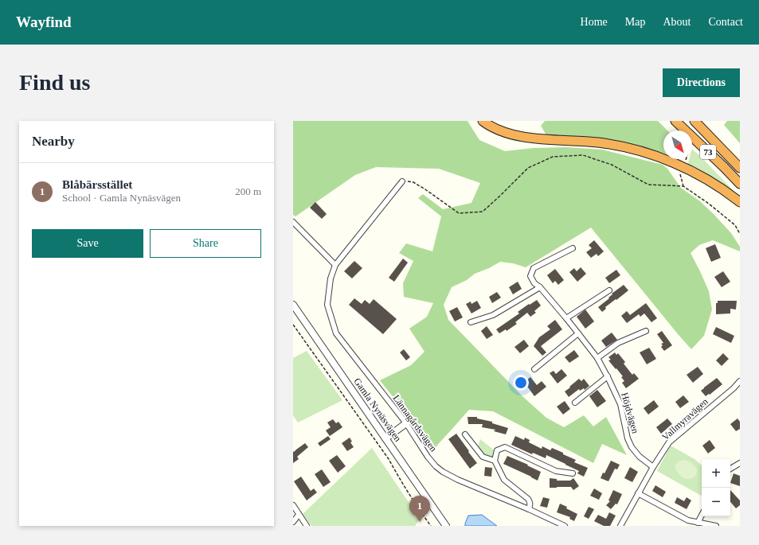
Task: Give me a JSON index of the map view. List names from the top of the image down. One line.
{"streets":{"highway":["73"],"street":["Gamla Nynäsvägen","Höjdvägen","Vallmyravägen","Lännagårdsvägen"]},"crossings":[["Höjdvägen","Vallmyravägen"]],"north":"bottom right","page":{"header":"Wayfind","nav":["Home","Map","About","Contact"],"buttons":["Directions",["Save","Share"]],"title":"Find us","heading":"Nearby","list":[{"mark":"1","name":"Blåbärsstället","note":"School · Gamla Nynäsvägen","value":"200 m"}],"map_buttons":["+","−"],"pins":"1"}}
